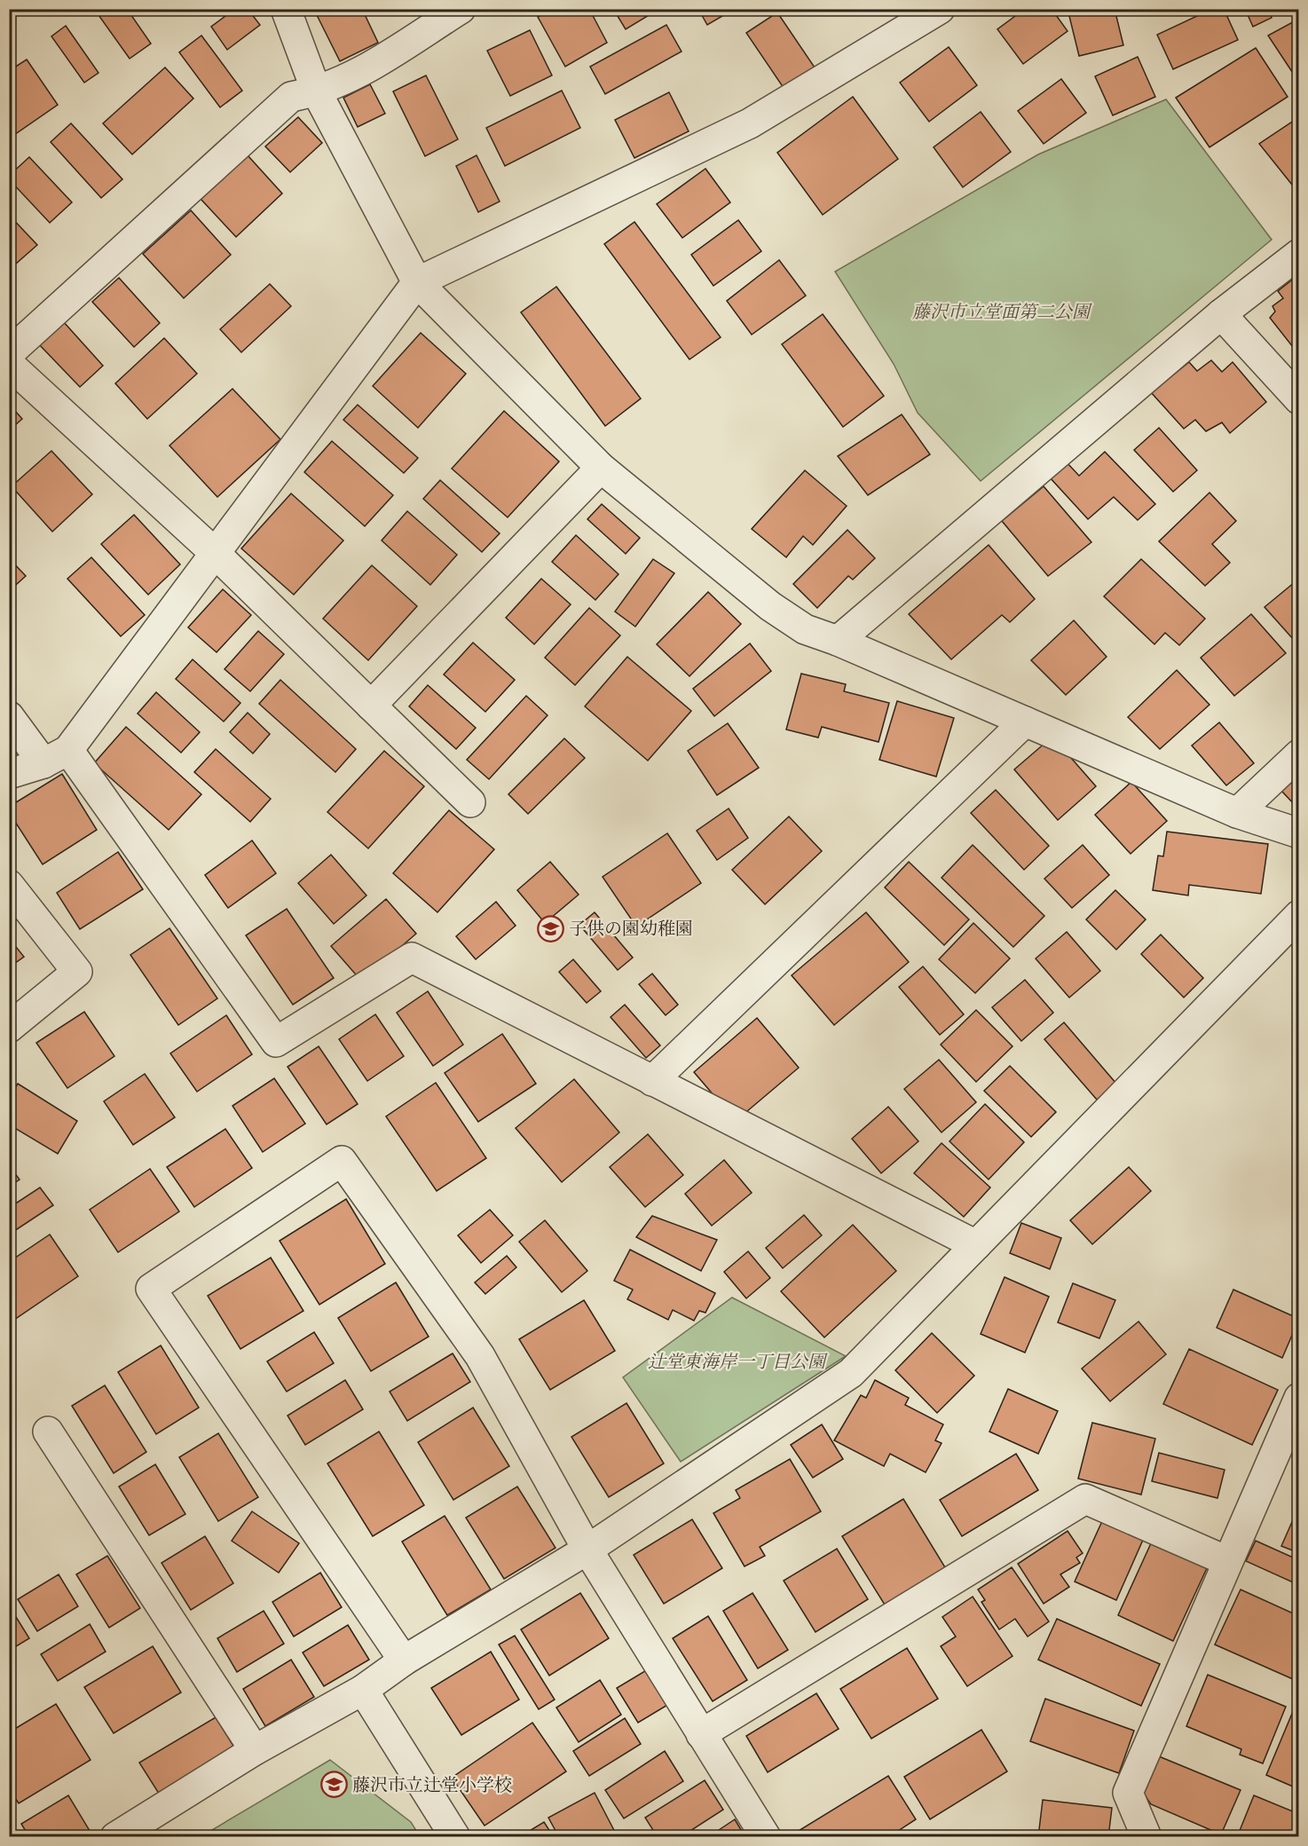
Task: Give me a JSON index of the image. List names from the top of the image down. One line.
{"parks":["藤沢市立堂面第二公園","辻堂東海岸一丁目公園"],"places":{"school or university":["子供の園幼稚園","藤沢市立辻堂小学校"]}}
